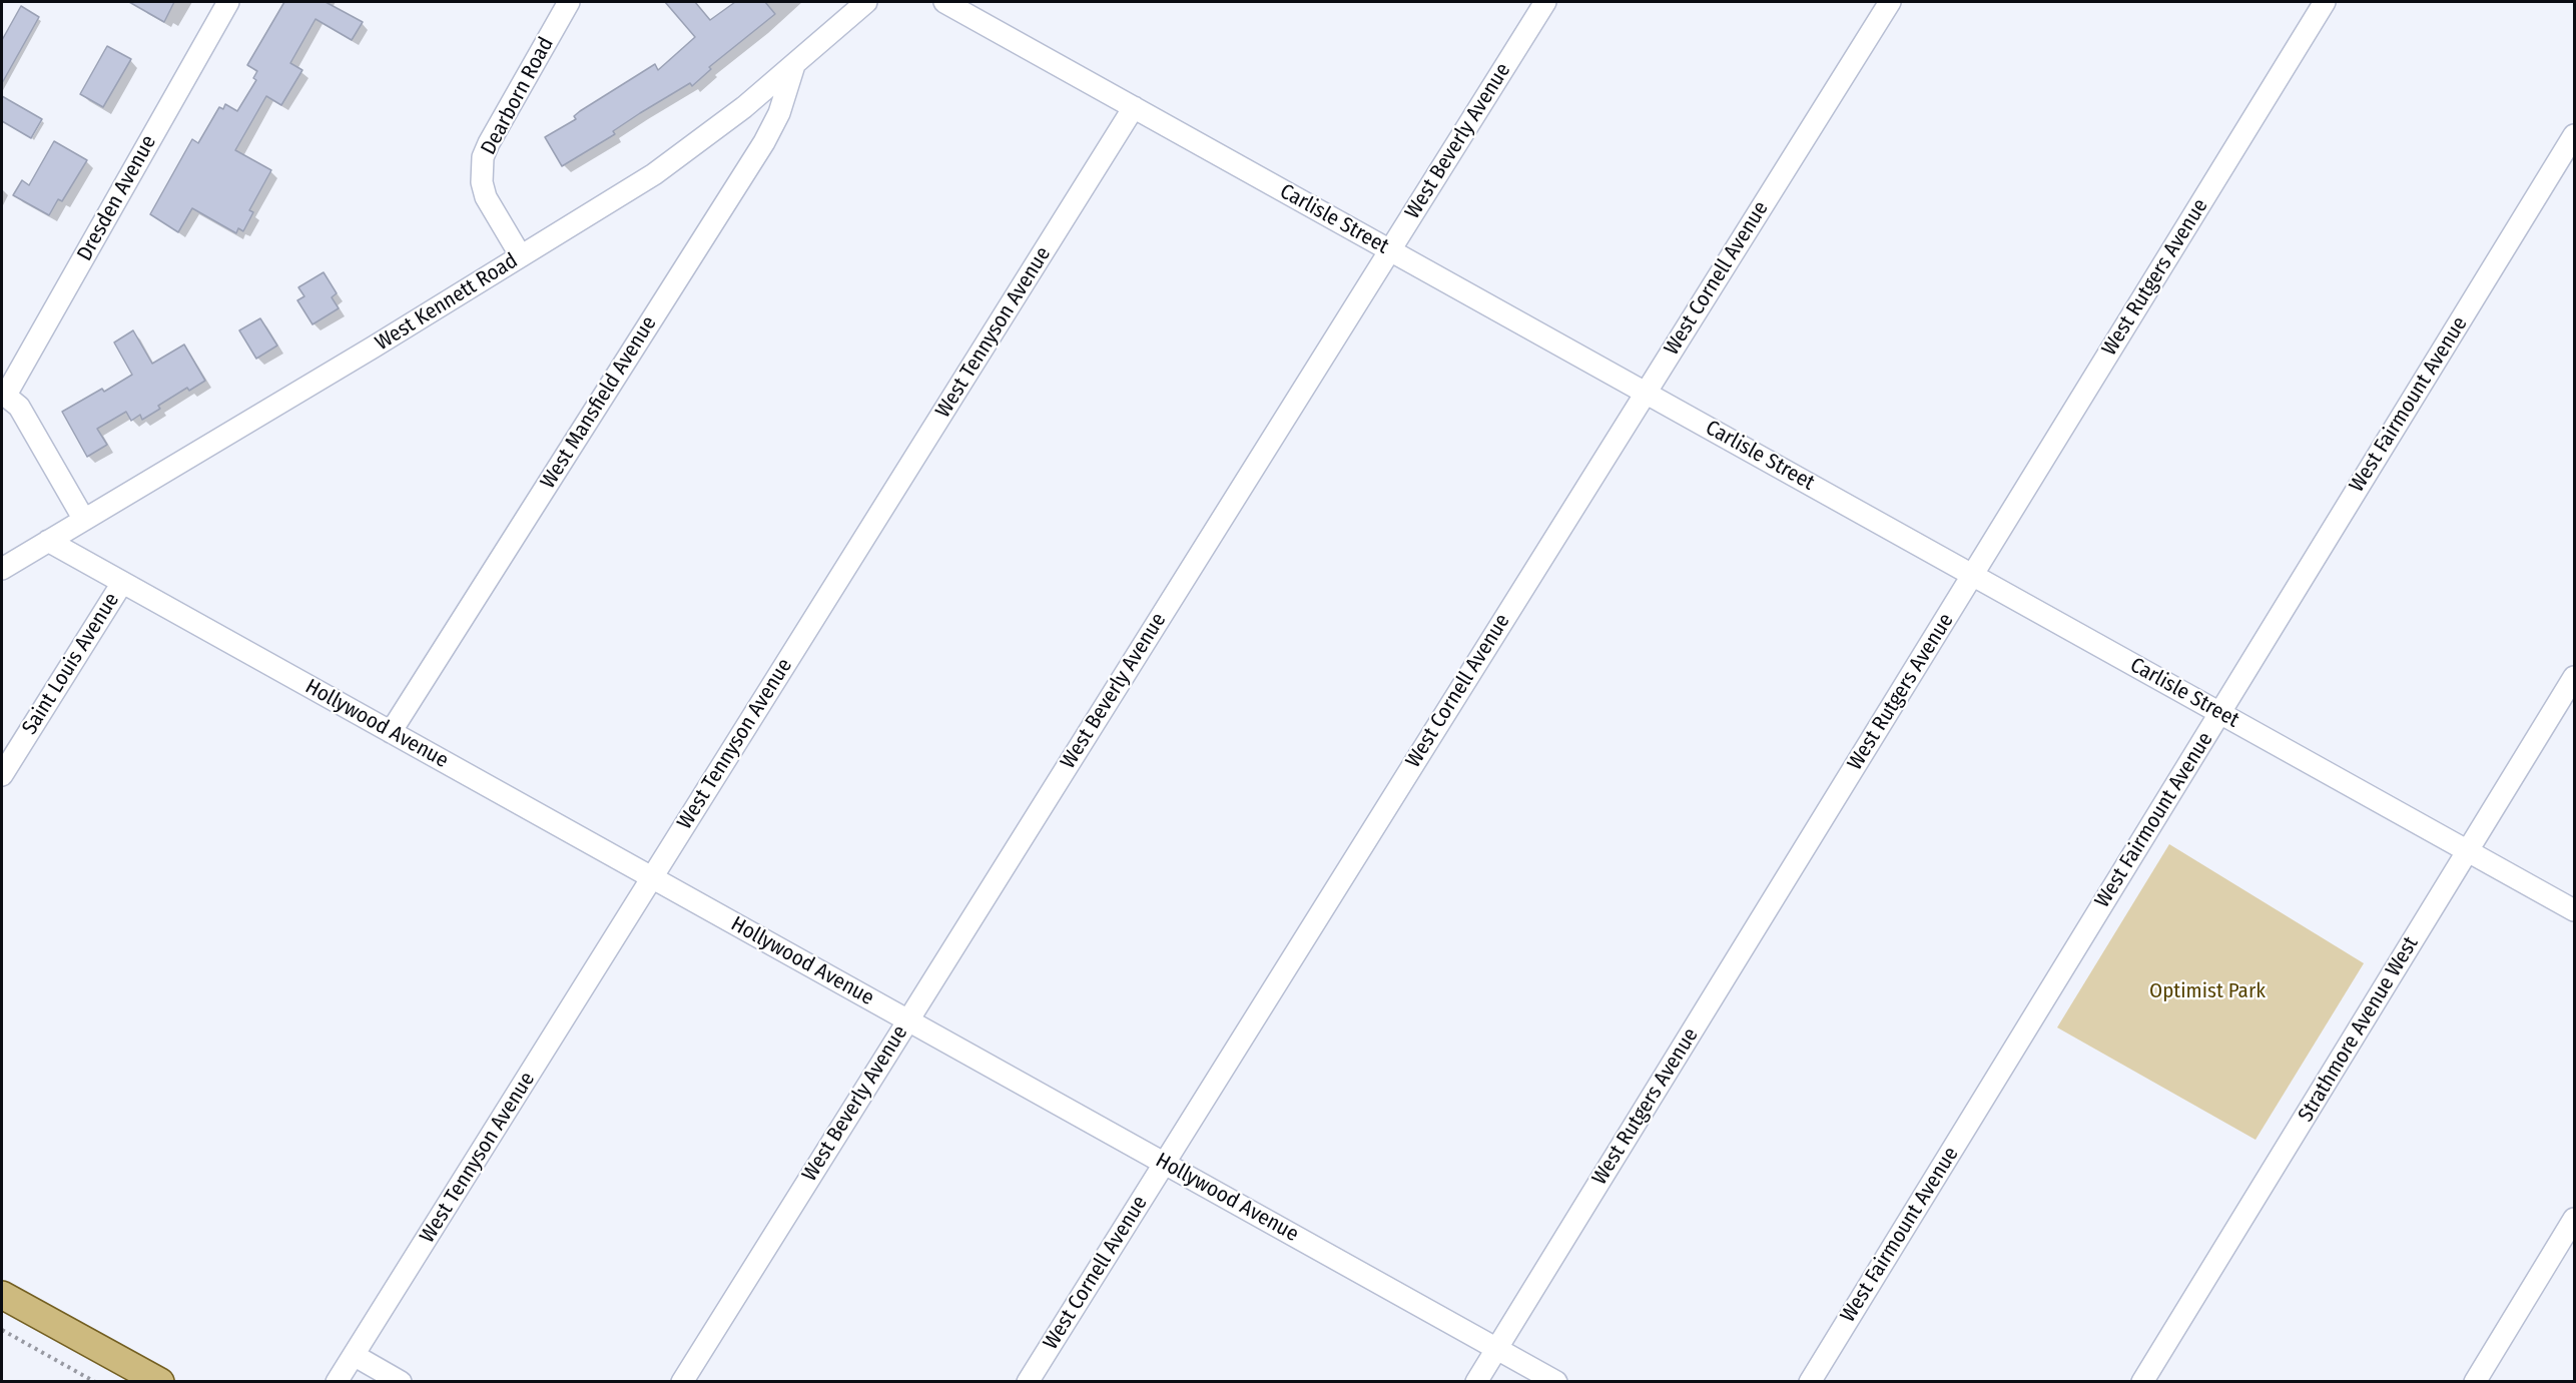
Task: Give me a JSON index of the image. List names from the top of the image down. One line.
{"streets":{"street":["Dearborn Road","West Beverly Avenue","Dresden Avenue","Carlisle Street","West Rutgers Avenue","West Cornell Avenue","West Kennett Road","West Tennyson Avenue","West Mansfield Avenue","West Fairmount Avenue","Saint Louis Avenue","Hollywood Avenue","Strathmore Avenue West"]},"crossings":[["Dearborn Road","West Kennett Road"],["West Beverly Avenue","Carlisle Street"],["West Beverly Avenue","Hollywood Avenue"],["Carlisle Street","West Rutgers Avenue"],["Carlisle Street","West Cornell Avenue"],["Carlisle Street","West Tennyson Avenue"],["Carlisle Street","West Fairmount Avenue"],["Carlisle Street","Strathmore Avenue West"],["West Rutgers Avenue","Hollywood Avenue"],["West Cornell Avenue","Hollywood Avenue"],["West Kennett Road","West Mansfield Avenue"],["West Kennett Road","Hollywood Avenue"],["West Tennyson Avenue","Hollywood Avenue"],["West Mansfield Avenue","Hollywood Avenue"],["Saint Louis Avenue","Hollywood Avenue"]],"parks":["Optimist Park"]}
